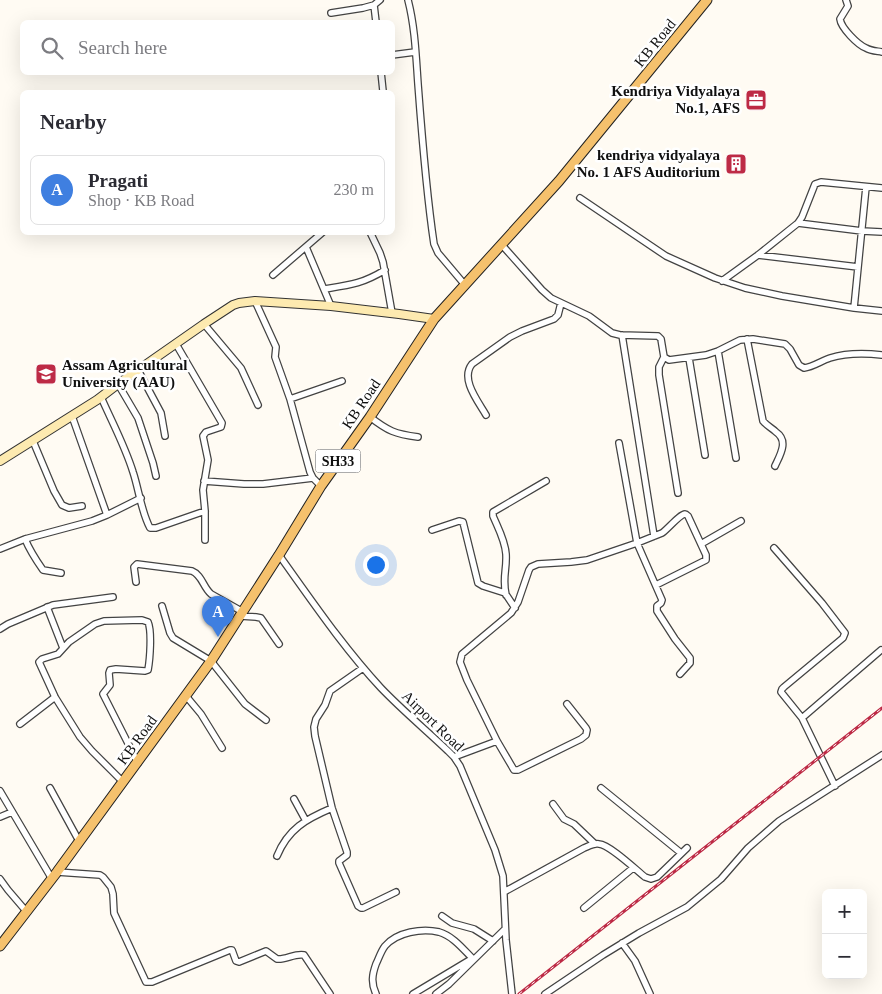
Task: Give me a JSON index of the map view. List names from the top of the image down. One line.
{"streets":{"main road":["KB Road","SH33"],"street":["Airport Road"]},"crossings":[["KB Road","Airport Road"]],"places":{"office":["Kendriya Vidyalaya No.1, AFS"],"building":["kendriya vidyalaya No. 1 AFS Auditorium"],"school or university":["Assam Agricultural University (AAU)"]},"page":{"search":"Search here","heading":"Nearby","list":[{"mark":"A","name":"Pragati","note":"Shop · KB Road","value":"230 m"}],"pins":"A","map_buttons":["+","−"]}}
